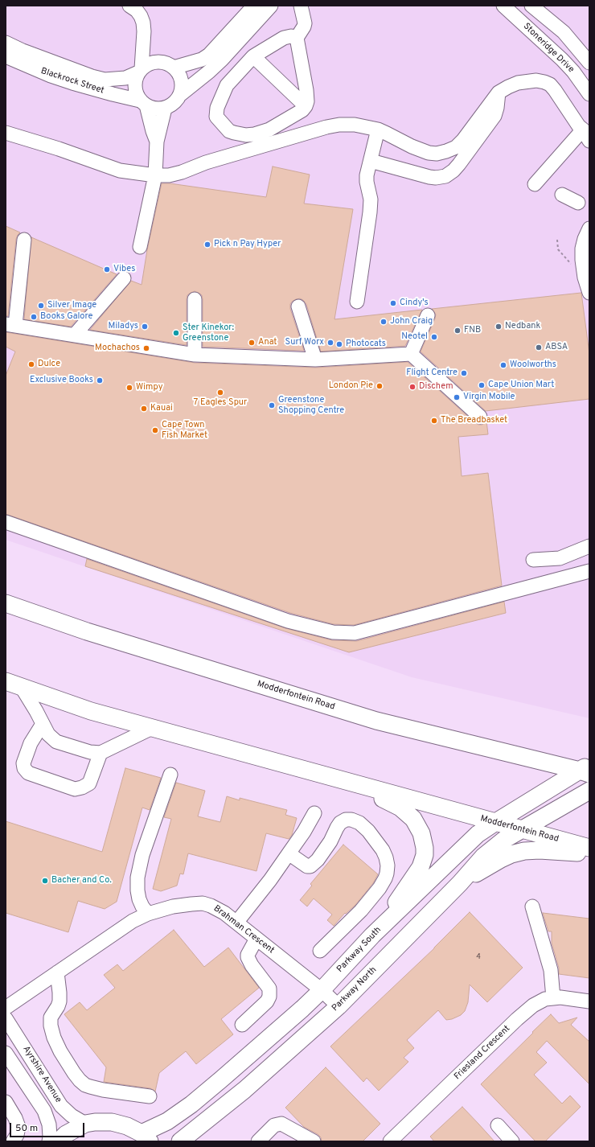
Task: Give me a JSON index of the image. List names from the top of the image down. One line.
{"streets":{"main road":["Modderfontein Road","Parkway South","Parkway North"],"street":["Stoneridge Drive","Blackrock Street","Brahman Crescent","Friesland Crescent","Ayrshire Avenue"]},"crossings":[["Modderfontein Road","Parkway South"],["Modderfontein Road","Parkway North"],["Brahman Crescent","Parkway South"],["Brahman Crescent","Parkway North"]],"places":["Pick n Pay Hyper","Vibes","Cindy's","Silver Image","Books Galore","John Craig","Miladys","Nedbank","FNB","Ster Kinekor: Greenstone","Neotel","Anat","Surf Worx","Photocats","ABSA","Mochachos","Dulce","Woolworths","Flight Centre","Exclusive Books","Cape Union Mart","London Pie","Dischem","Wimpy","7 Eagles Spur","Virgin Mobile","Greenstone Shopping Centre","Kauai","The Breadbasket","Cape Town Fish Market","Bacher and Co."],"house_numbers":["4"],"scale_bar":"50 m"}
